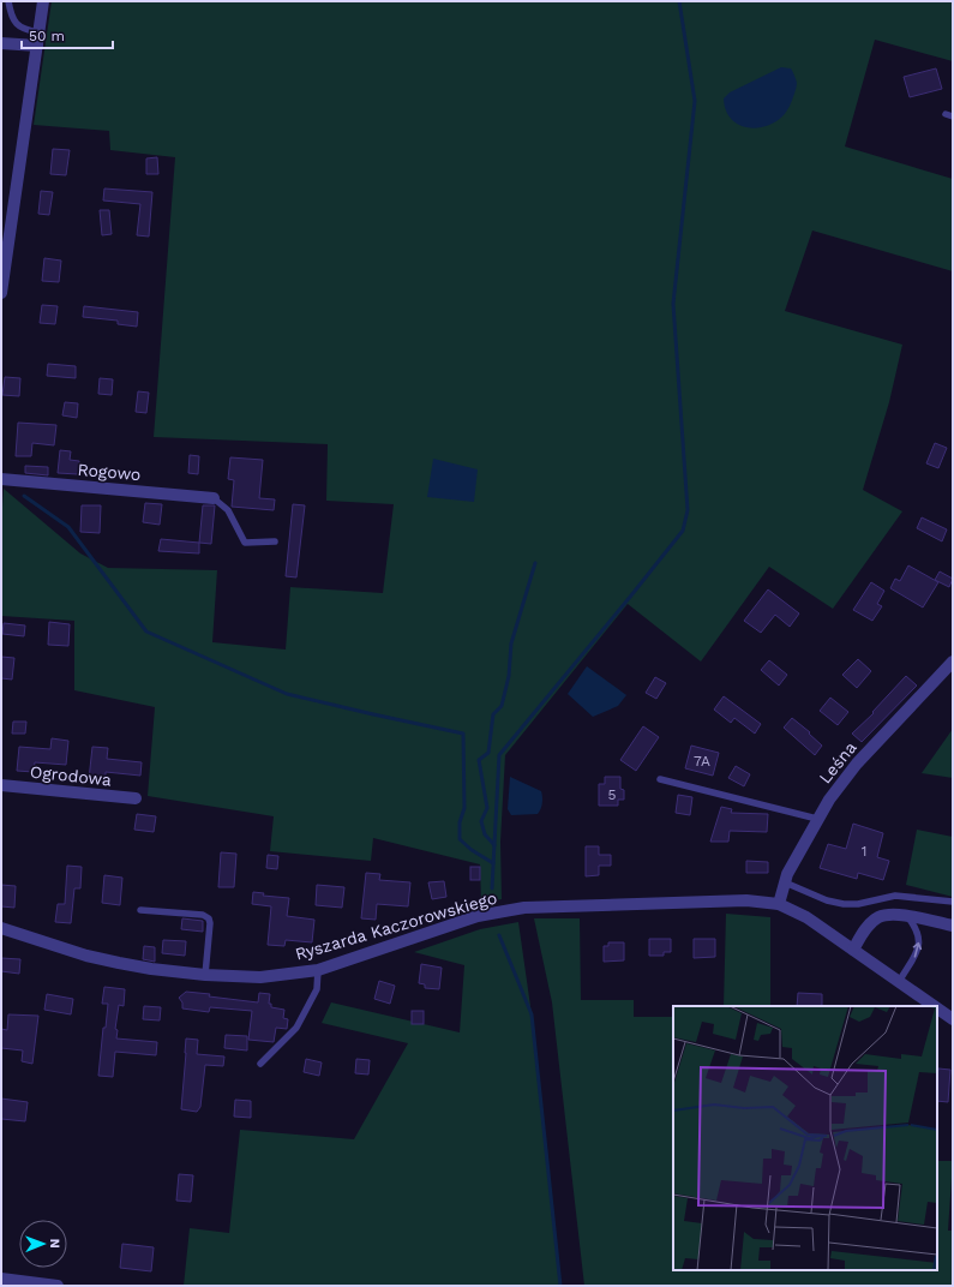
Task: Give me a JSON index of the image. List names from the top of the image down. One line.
{"streets":{"street":["Rogowo","Leśna","Ogrodowa","Ryszarda Kaczorowskiego"]},"crossings":[["Leśna","Ryszarda Kaczorowskiego"]],"house_numbers":["7A","5","1"],"scale_bar":"50 m","north":"right"}
